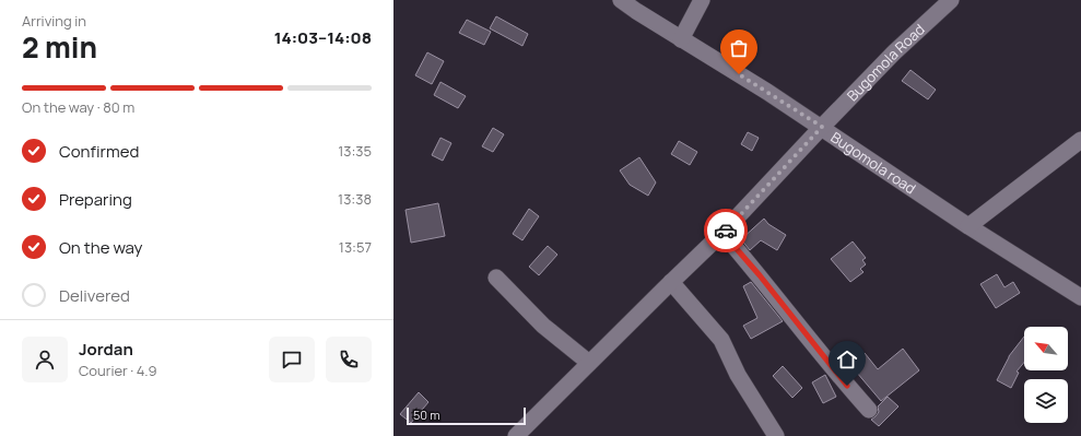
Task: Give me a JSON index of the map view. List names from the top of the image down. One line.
{"streets":{"street":["Bugomola Road","Bugomola road"]},"crossings":[["Bugomola Road","Bugomola road"]],"scale_bar":"50 m","north":"top left","page":{"heading":["2 min","Arriving in","14:03–14:08"],"panel":["Jordan","Courier · 4.9"],"bar":"On the way · 80 m","list":[["Confirmed","13:35"],["Preparing","13:38"],["On the way","13:57"],"Delivered"],"scale":"50 m"}}
